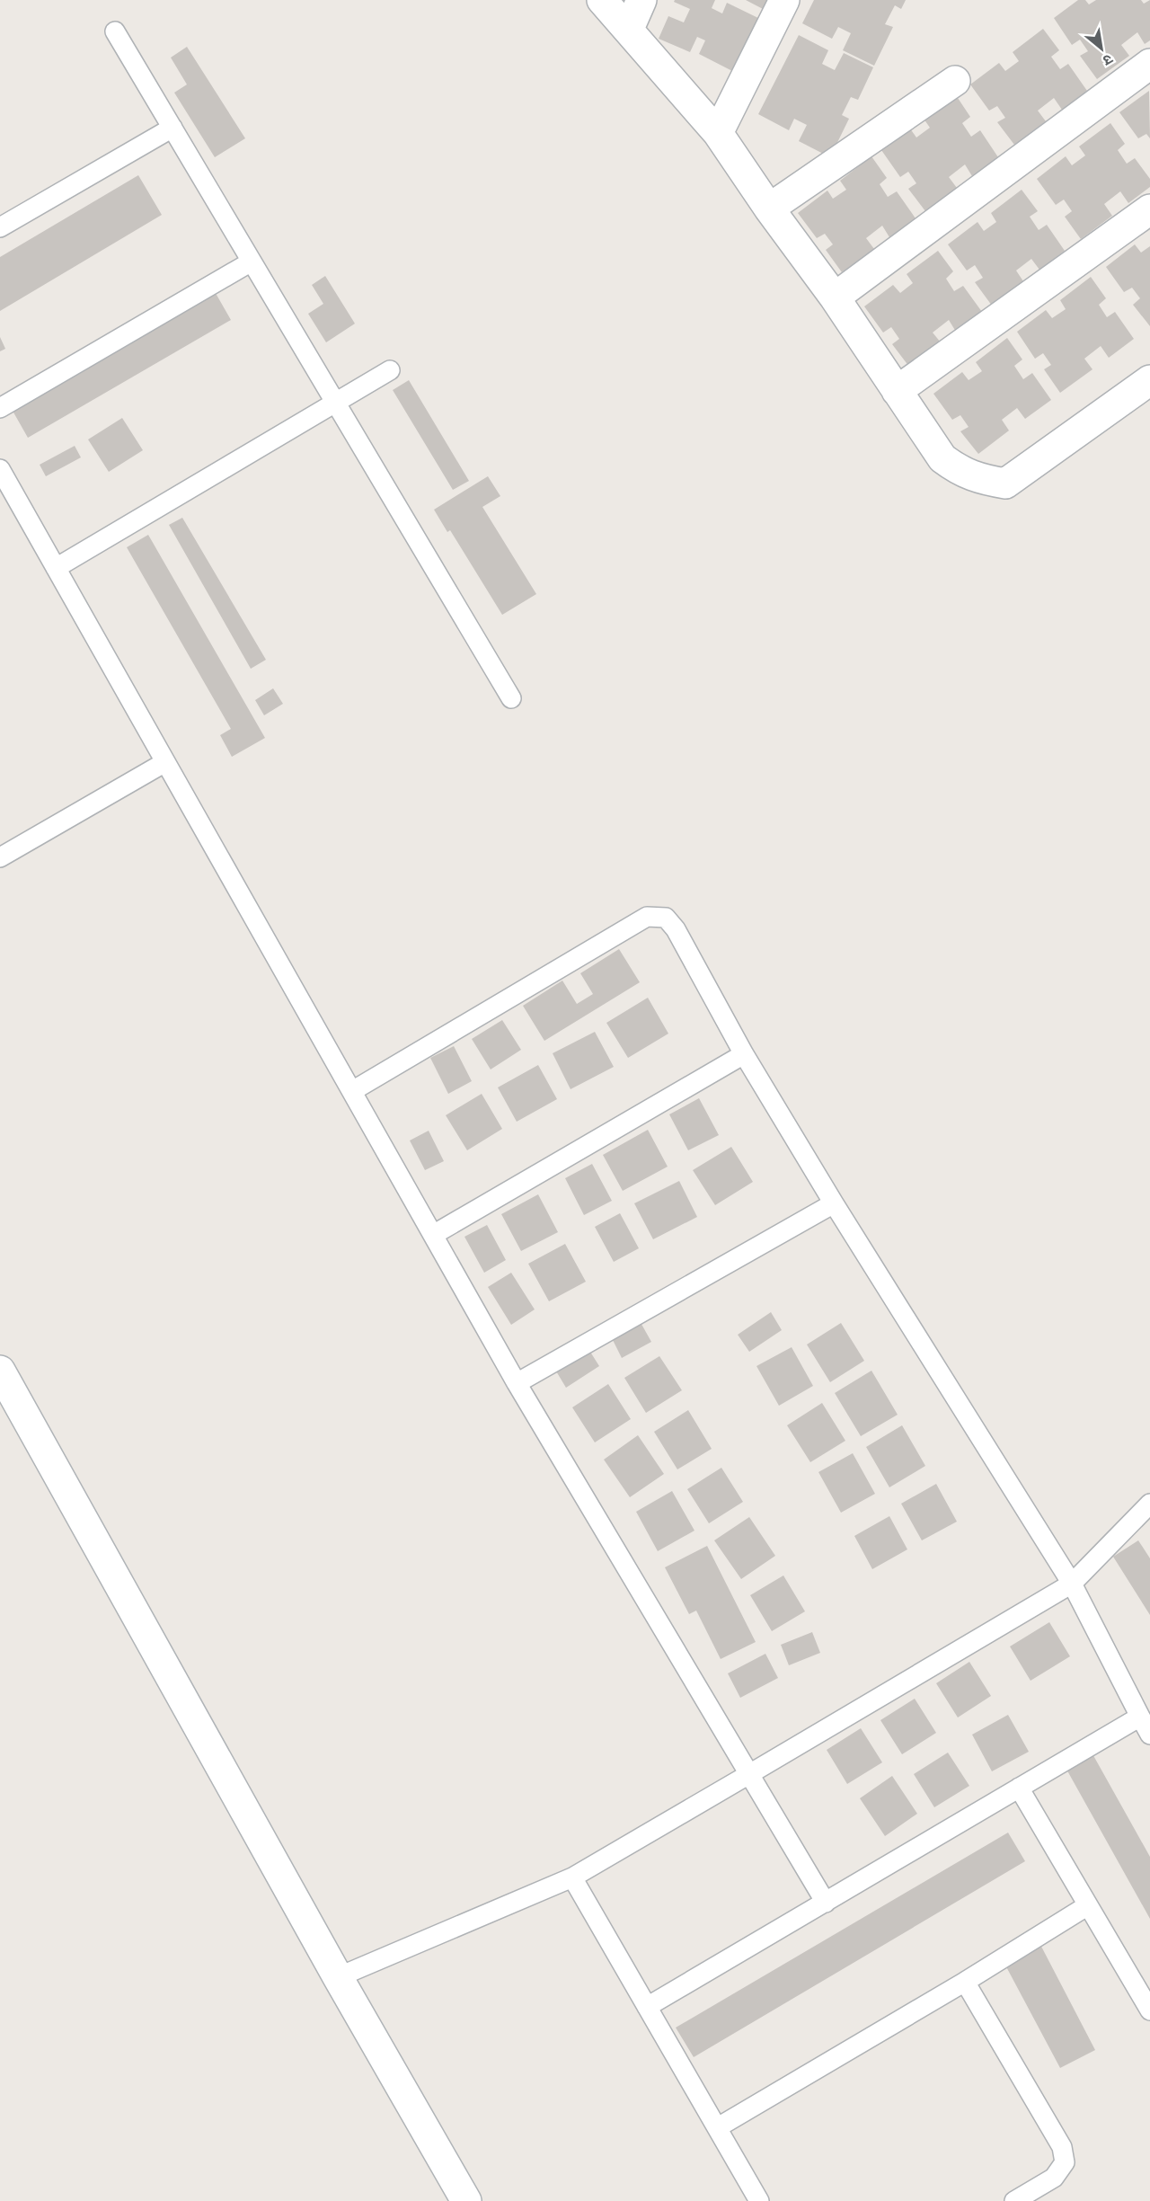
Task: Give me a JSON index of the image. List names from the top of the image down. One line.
{"north":"bottom right"}
